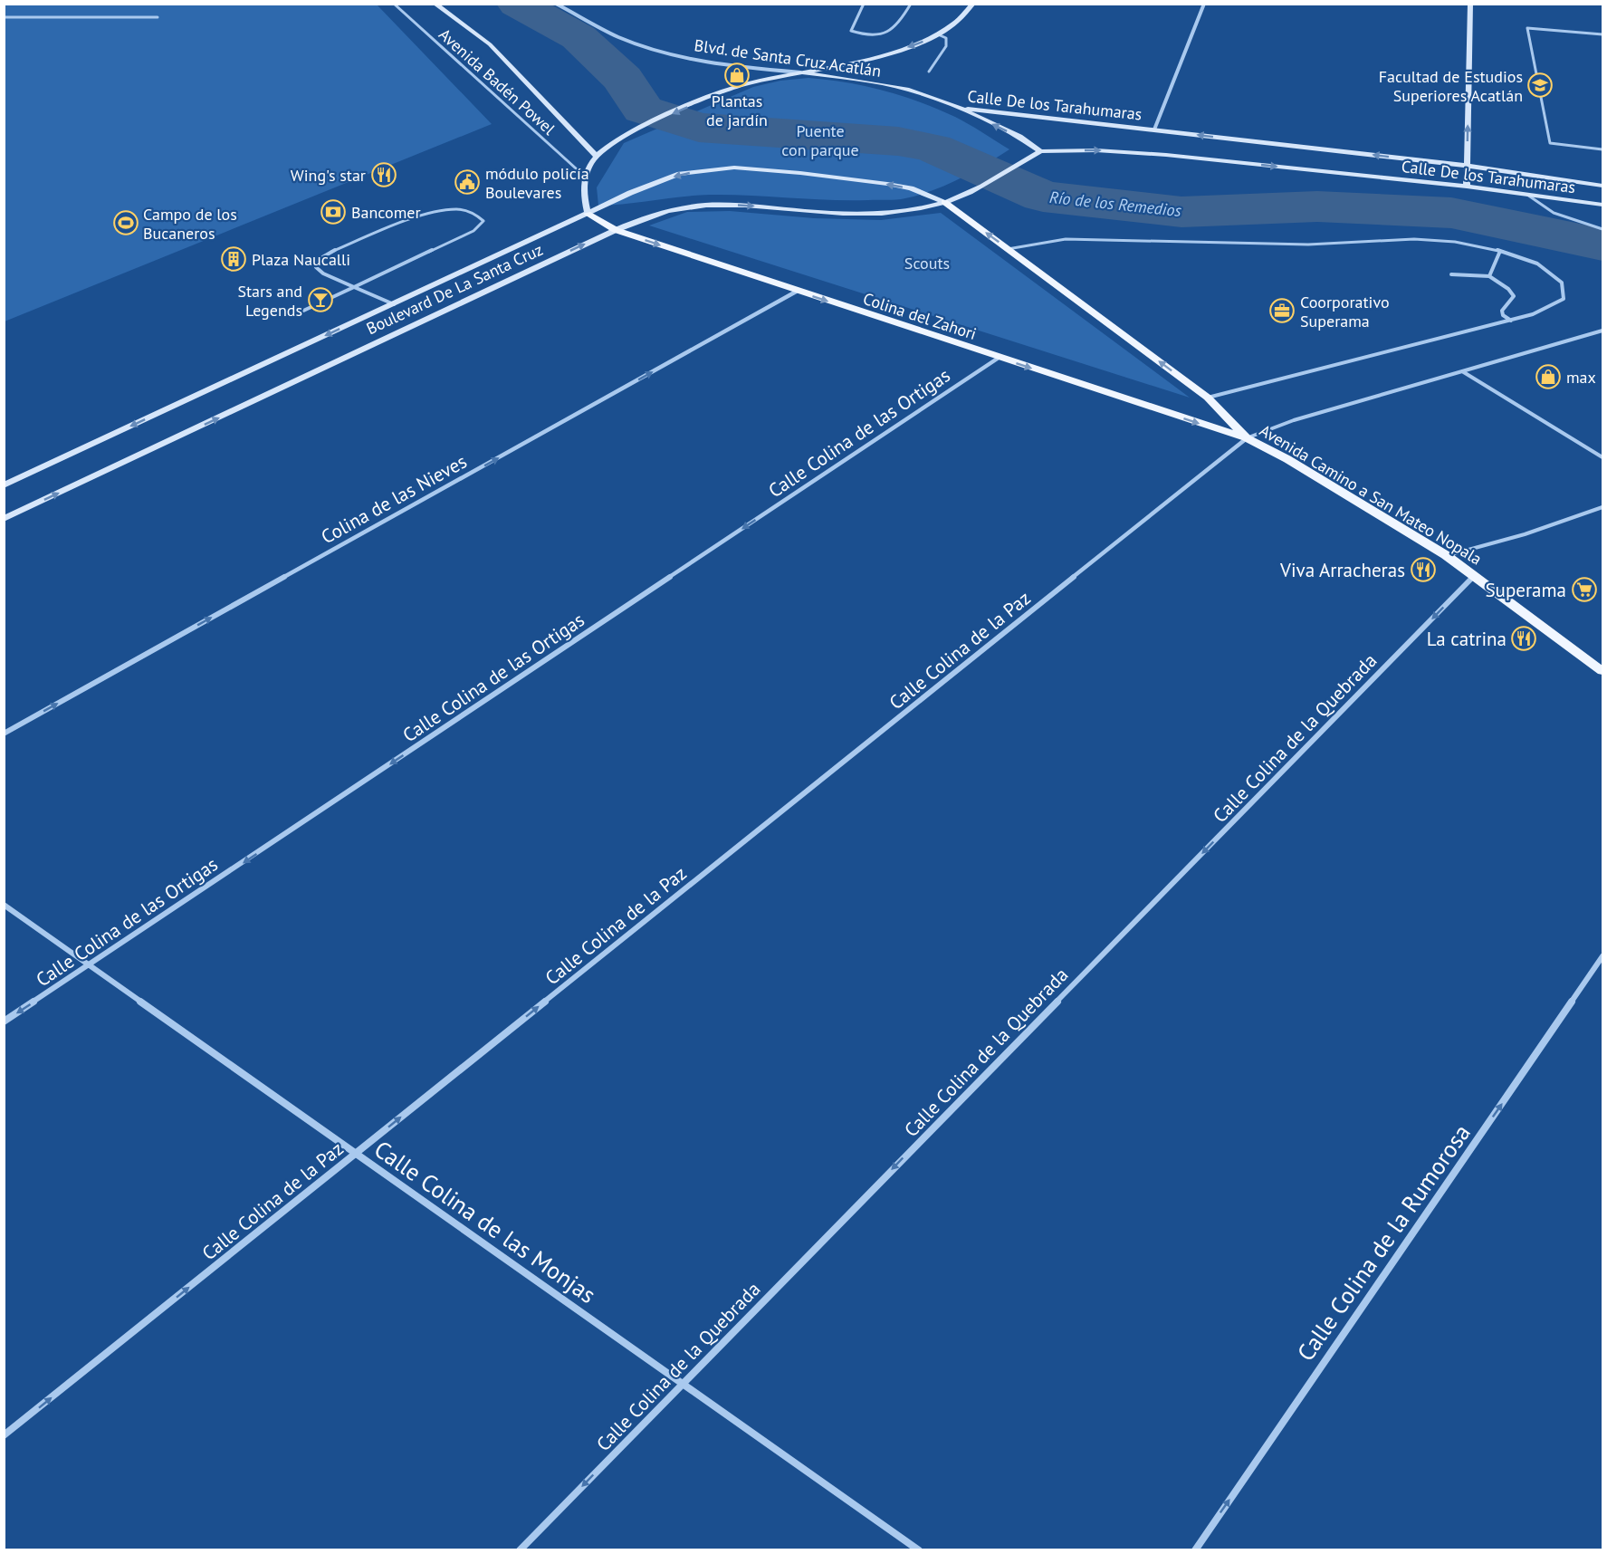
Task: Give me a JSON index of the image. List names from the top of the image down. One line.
{"streets":{"main road":["Blvd. de Santa Cruz Acatlán","Calle De los Tarahumaras","Boulevard De La Santa Cruz","Colina del Zahori","Avenida Camino a San Mateo Nopala"],"street":["Calle Colina de las Ortigas","Colina de las Nieves","Calle Colina de la Paz","Calle Colina de la Quebrada","Calle Colina de las Monjas","Calle Colina de la Rumorosa"],"lane":["Avenida Badén Powel"]},"crossings":[["Blvd. de Santa Cruz Acatlán","Calle De los Tarahumaras"],["Calle De los Tarahumaras","Boulevard De La Santa Cruz"],["Boulevard De La Santa Cruz","Colina del Zahori"],["Boulevard De La Santa Cruz","Avenida Camino a San Mateo Nopala"],["Colina del Zahori","Calle Colina de las Ortigas"],["Colina del Zahori","Avenida Camino a San Mateo Nopala"],["Colina del Zahori","Colina de las Nieves"],["Colina del Zahori","Calle Colina de la Paz"],["Calle Colina de las Ortigas","Calle Colina de las Monjas"],["Avenida Camino a San Mateo Nopala","Calle Colina de la Paz"],["Avenida Camino a San Mateo Nopala","Calle Colina de la Quebrada"],["Calle Colina de la Paz","Calle Colina de las Monjas"],["Calle Colina de la Quebrada","Calle Colina de las Monjas"]],"one_way":["Colina del Zahori","Calle Colina de las Ortigas","Avenida Camino a San Mateo Nopala","Colina de las Nieves","Calle Colina de la Paz","Calle Colina de la Quebrada","Calle Colina de la Rumorosa"],"water":["Río de los Remedios"],"parks":["Puente con parque","Scouts"],"places":{"shop":["Plantas de jardín","max"],"school or university":["Facultad de Estudios Superiores Acatlán"],"restaurant":["Wing's star","Viva Arracheras","La catrina"],"public building":["módulo policía Boulevares"],"bank":["Bancomer"],"sports":["Campo de los Bucaneros"],"building":["Plaza Naucalli"],"bar":["Stars and Legends"],"office":["Coorporativo Superama"],"supermarket":["Superama"]}}
